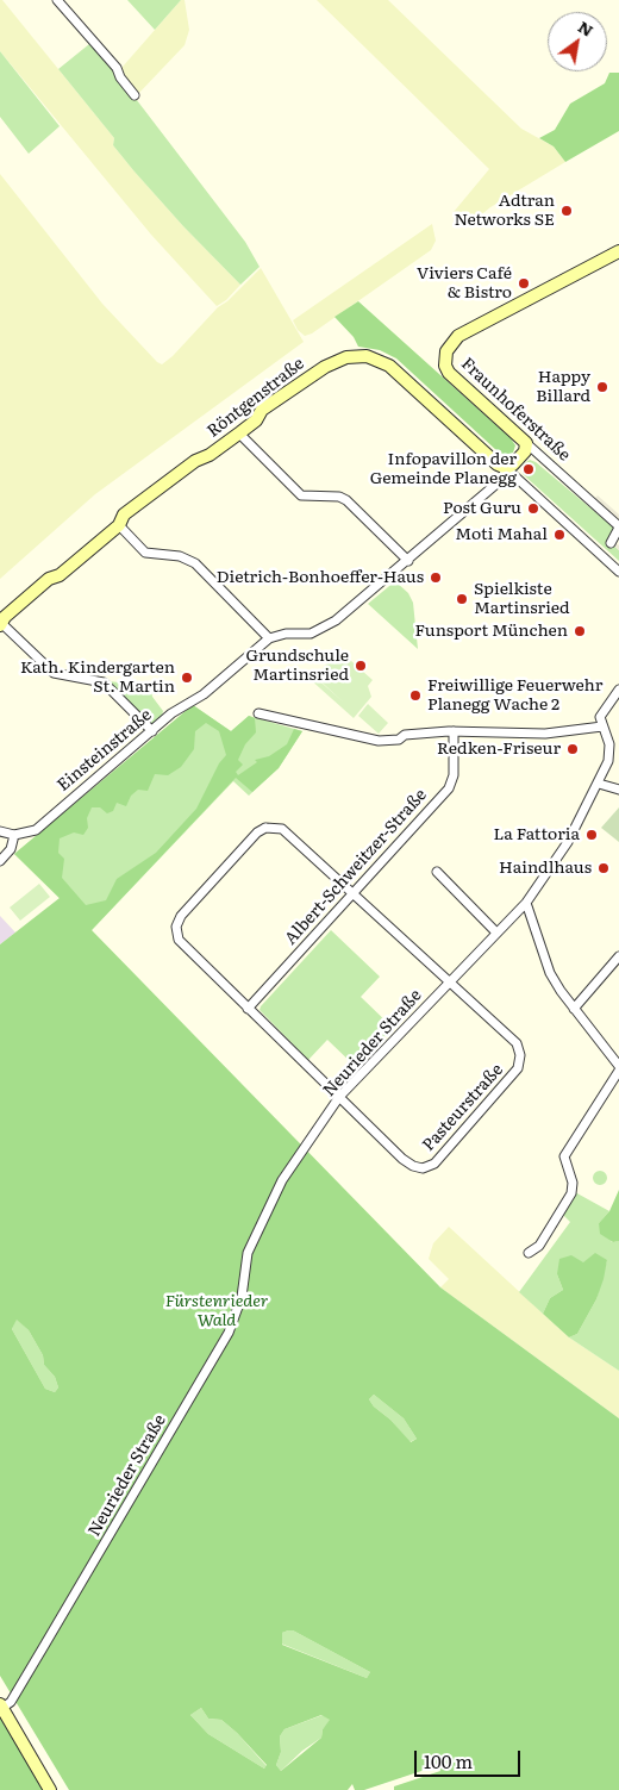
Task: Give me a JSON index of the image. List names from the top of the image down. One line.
{"streets":{"street":["Röntgenstraße","Fraunhoferstraße","Einsteinstraße","Albert-Schweitzer-Straße","Neurieder Straße","Pasteurstraße"]},"crossings":[["Albert-Schweitzer-Straße","Pasteurstraße"],["Neurieder Straße","Pasteurstraße"]],"parks":["Fürstenrieder Wald"],"places":["Adtran Networks SE","Viviers Café & Bistro","Happy Billard","Infopavillon der Gemeinde Planegg","Post Guru","Moti Mahal","Dietrich-Bonhoeffer-Haus","Spielkiste Martinsried","Funsport München","Grundschule Martinsried","Kath. Kindergarten St. Martin","Freiwillige Feuerwehr Planegg Wache 2","Redken-Friseur","La Fattoria","Haindlhaus"],"scale_bar":"100 m","north":"top right"}
